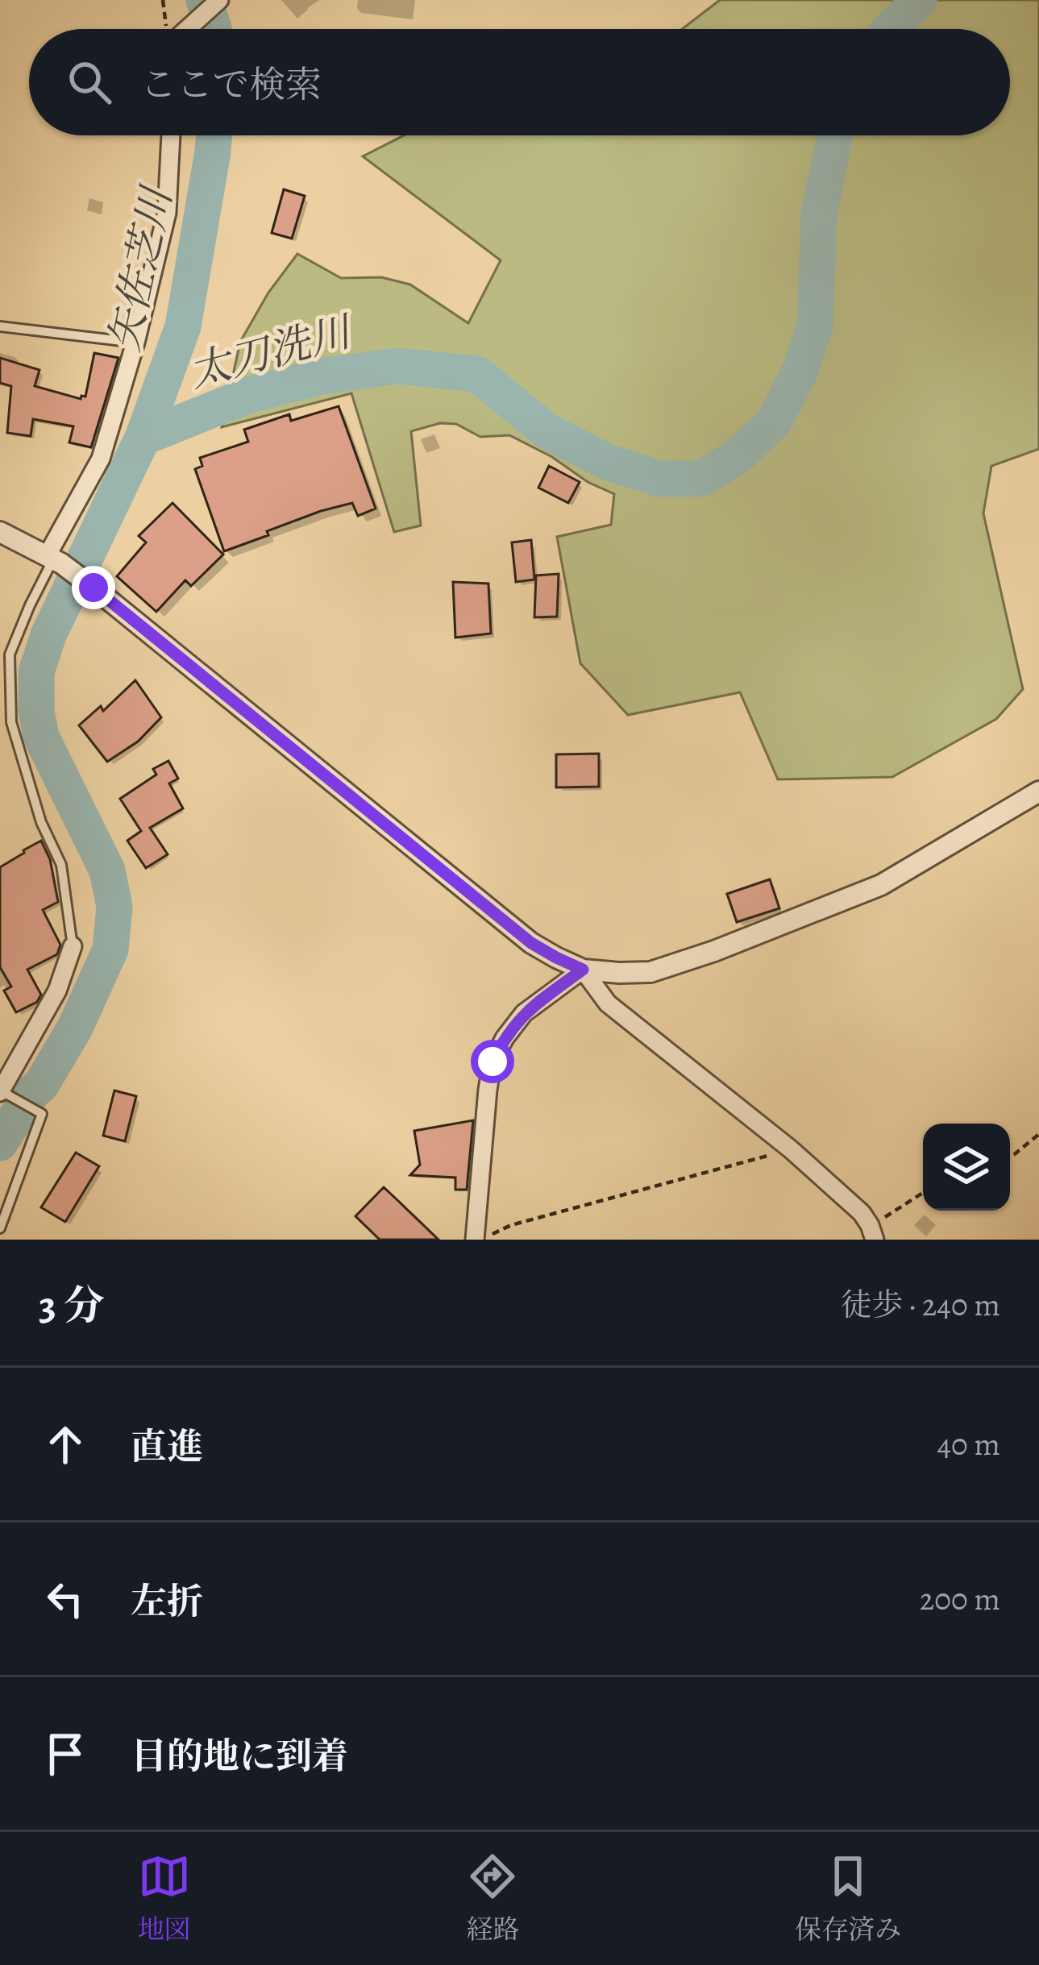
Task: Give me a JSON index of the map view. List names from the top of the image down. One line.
{"water":["矢佐芝川","太刀洗川"],"page":{"search":"ここで検索","heading":["3 分","徒歩 · 240 m"],"list":[["直進","40 m"],["左折","200 m"],"目的地に到着"],"nav":["地図","経路","保存済み"]}}
